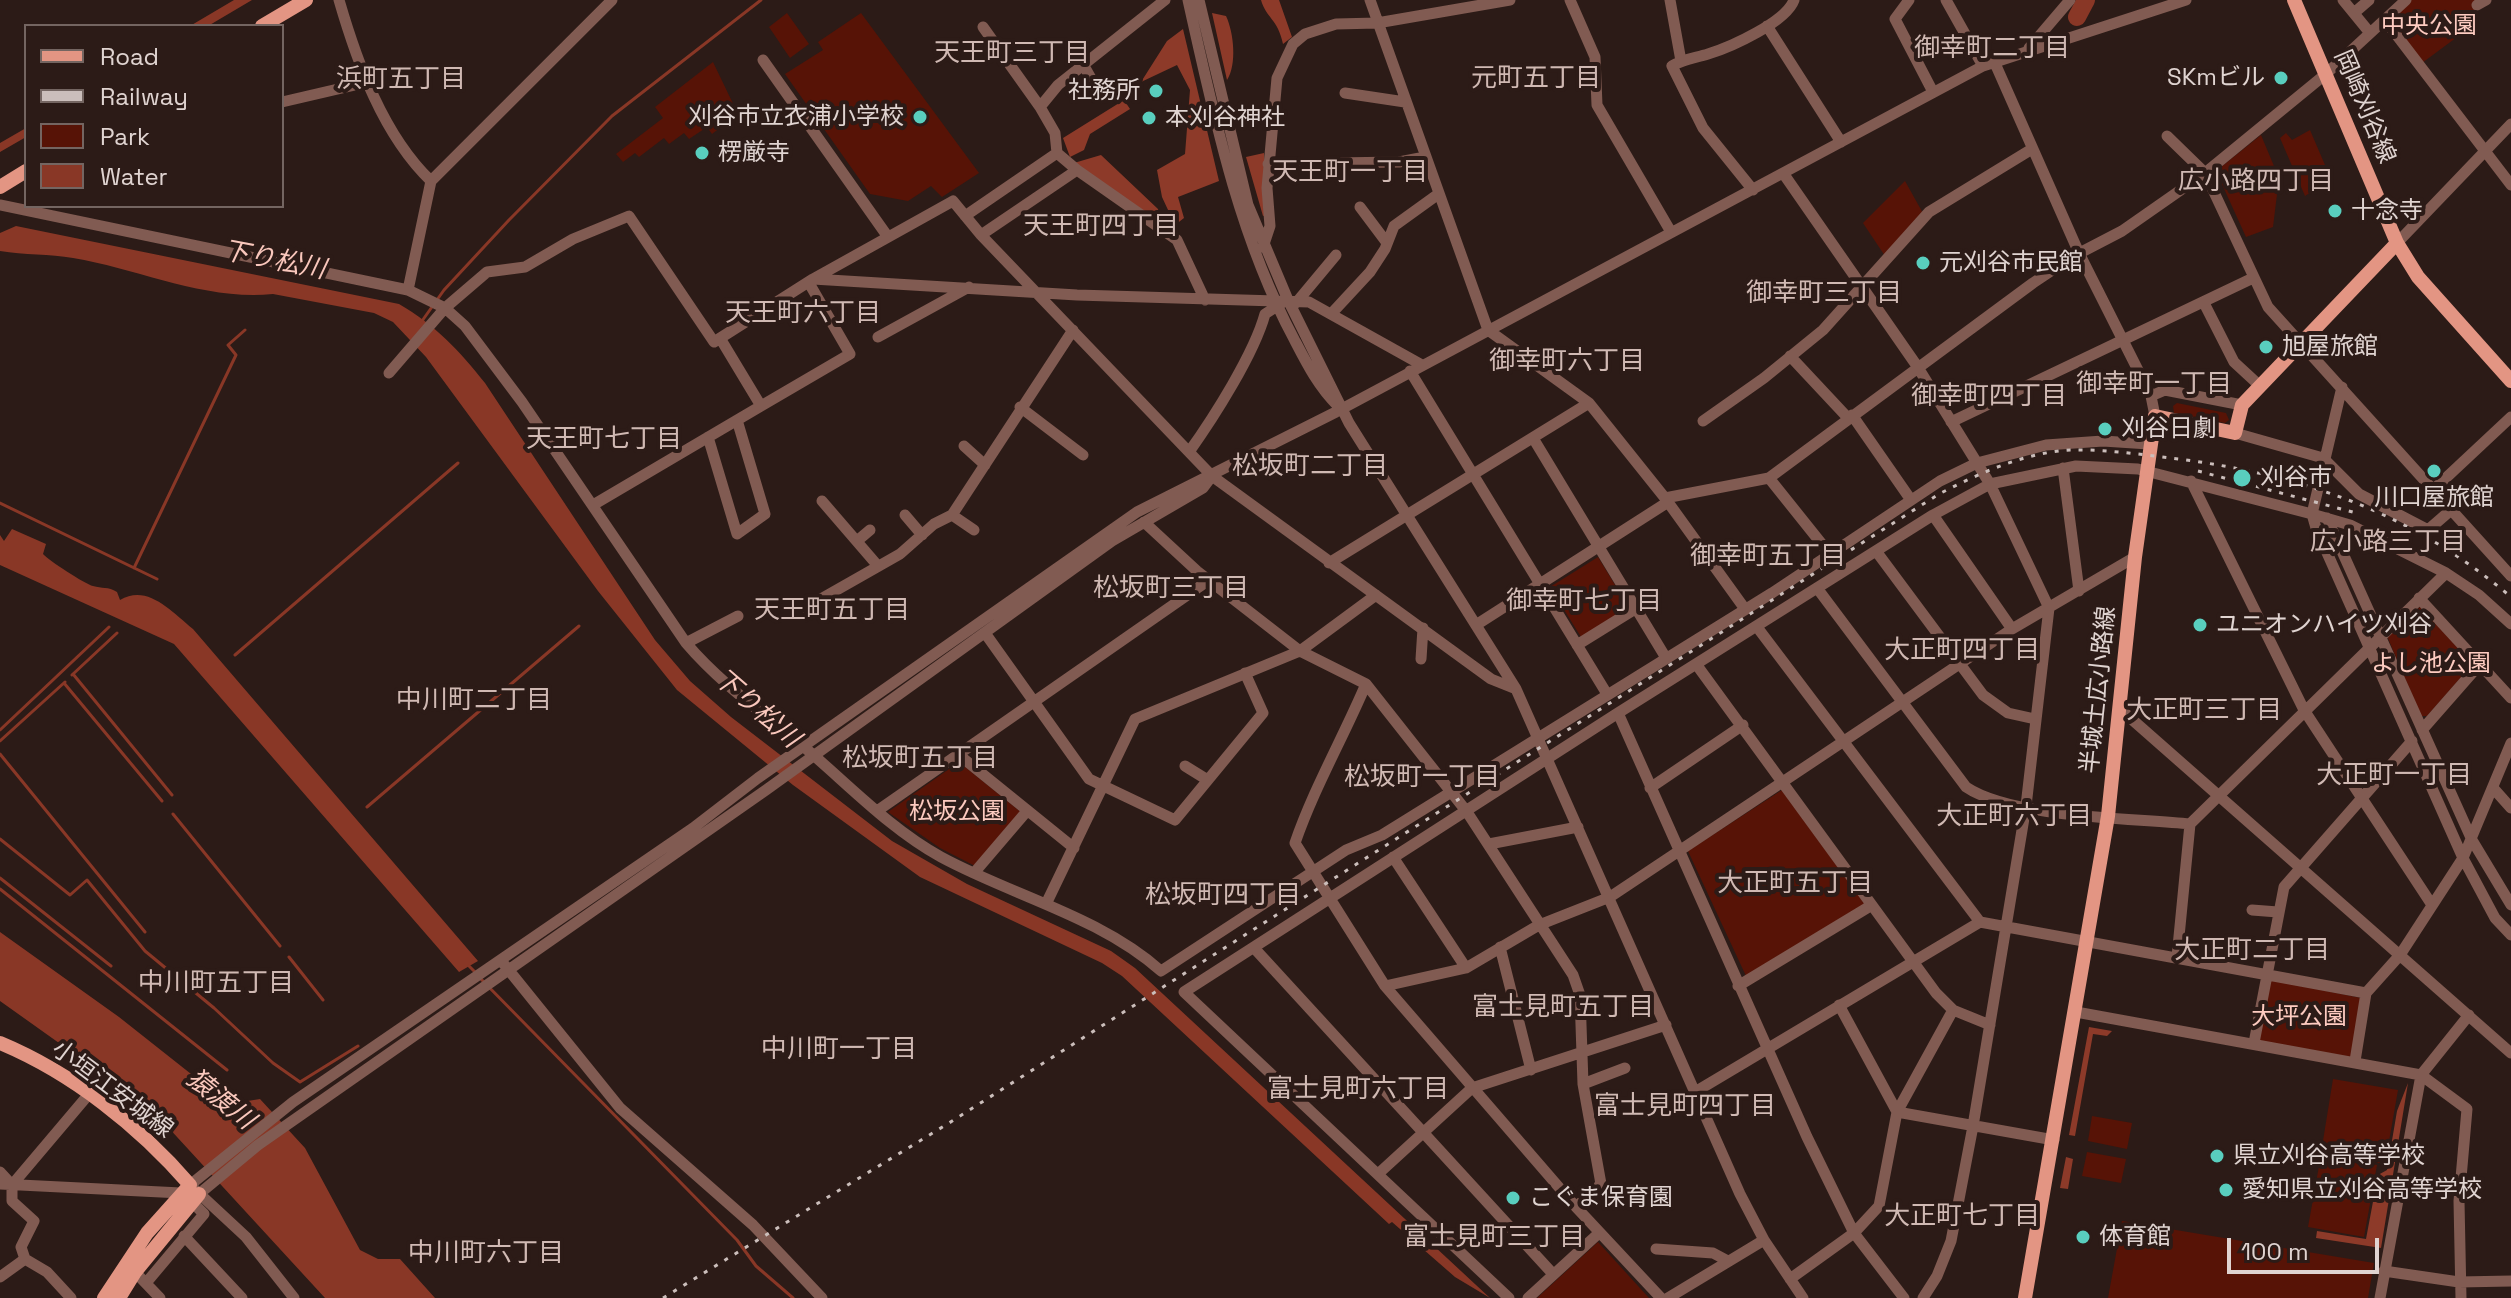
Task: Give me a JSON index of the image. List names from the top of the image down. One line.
{"streets":{"main road":["岡崎刈谷線","半城土広小路線","小垣江安城線"]},"districts":["御幸町二丁目","天王町三丁目","元町五丁目","浜町五丁目","天王町一丁目","広小路四丁目","天王町四丁目","御幸町三丁目","天王町六丁目","御幸町六丁目","御幸町一丁目","御幸町四丁目","天王町七丁目","松坂町二丁目","広小路三丁目","御幸町五丁目","松坂町三丁目","御幸町七丁目","天王町五丁目","大正町四丁目","中川町二丁目","大正町三丁目","松坂町五丁目","大正町一丁目","松坂町一丁目","大正町六丁目","大正町五丁目","松坂町四丁目","大正町二丁目","中川町五丁目","富士見町五丁目","中川町一丁目","富士見町六丁目","富士見町四丁目","大正町七丁目","富士見町三丁目","中川町六丁目"],"water":["下り松川","猿渡川"],"parks":["中央公園","よし池公園","松坂公園","大坪公園"],"places":["SKmビル","社務所","刈谷市立衣浦小学校","本刈谷神社","楞厳寺","十念寺","元刈谷市民館","旭屋旅館","刈谷日劇","川口屋旅館","刈谷市","ユニオンハイツ刈谷","県立刈谷高等学校","愛知県立刈谷高等学校","こぐま保育園","体育館"],"legend":["Road","Railway","Park","Water"],"scale_bar":"100 m"}
